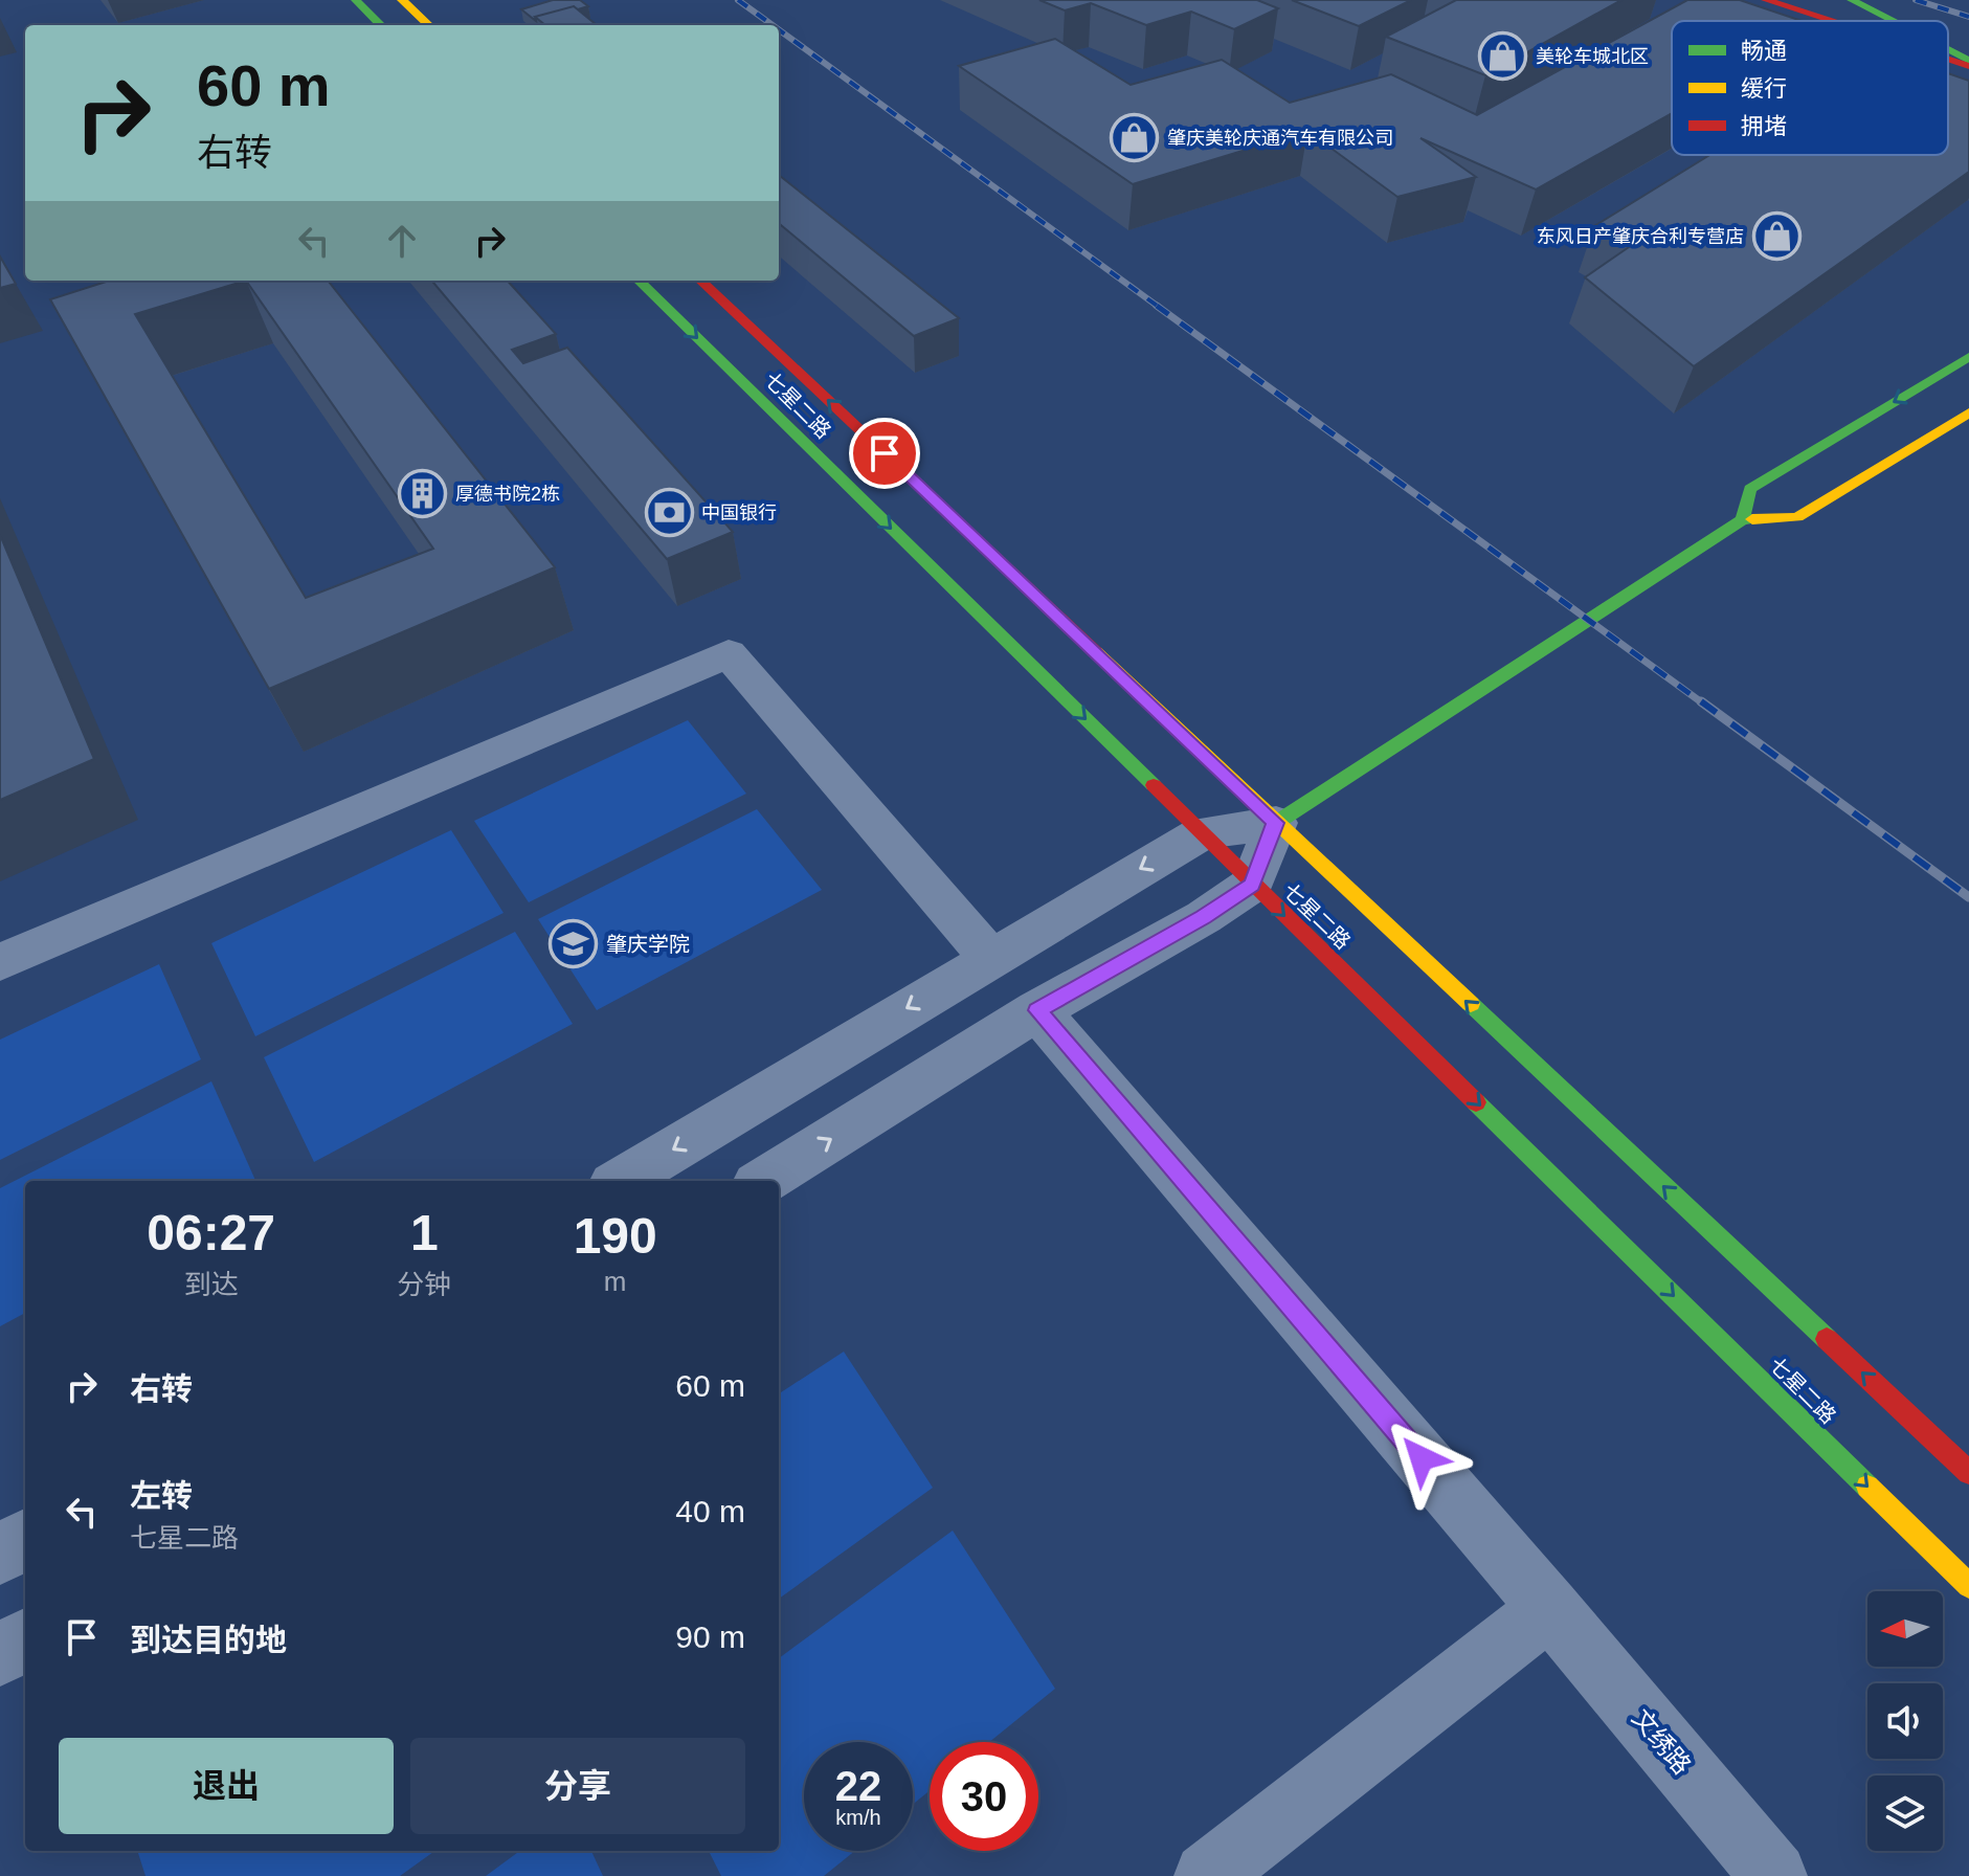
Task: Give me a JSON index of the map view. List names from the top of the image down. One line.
{"streets":{"main road":["七星二路"],"street":["文绣路"]},"places":{"shop":["美轮车城北区","肇庆美轮庆通汽车有限公司","东风日产肇庆合利专营店"],"building":["厚德书院2栋"],"bank":["中国银行"],"school or university":["肇庆学院"]},"legend":["畅通","缓行","拥堵"],"north":"left","page":{"turn":["60 m","右转"],"eta":["06:27","到达","1","分钟","190","m"],"list":[{"name":"右转","value":"60 m"},{"name":"左转","note":"七星二路","value":"40 m"},{"name":"到达目的地","value":"90 m"}],"buttons":["退出","分享"],"speed":"22 km/h","limit":"30"}}
